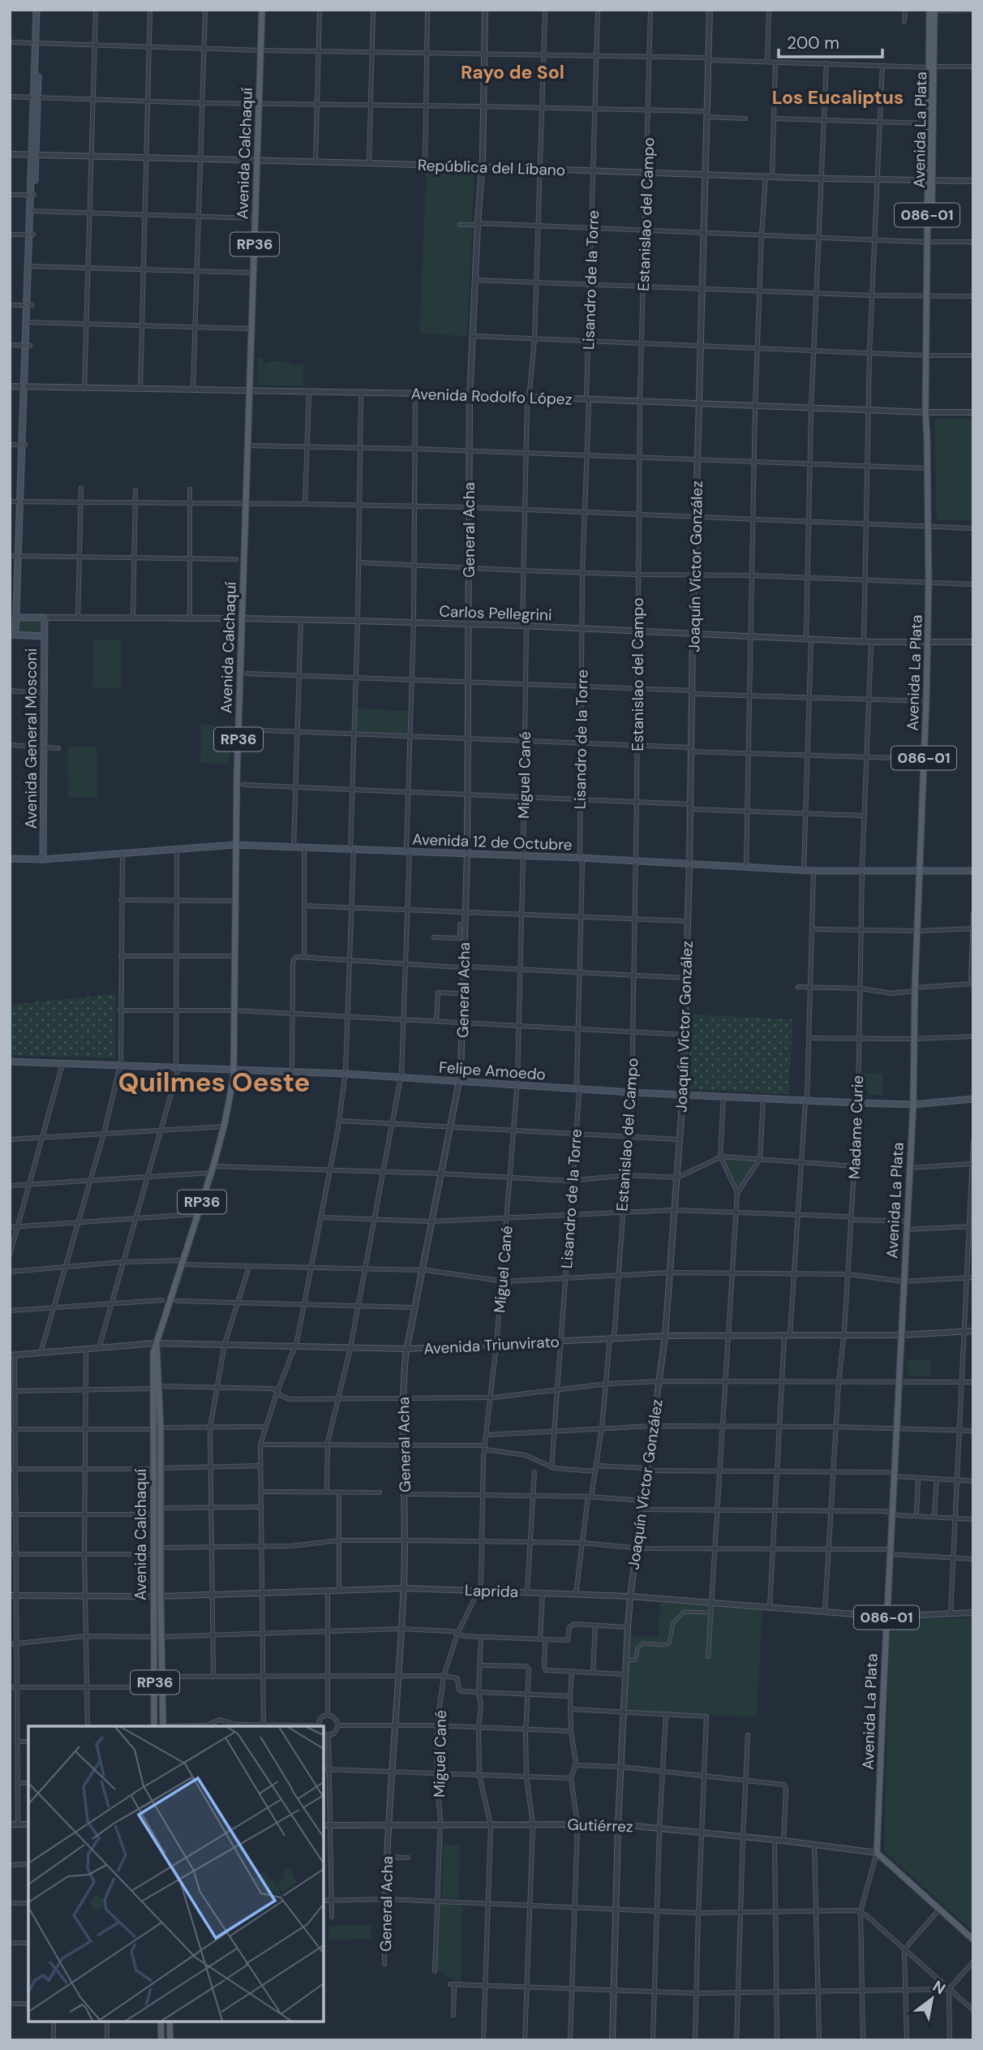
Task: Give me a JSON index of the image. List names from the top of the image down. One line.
{"streets":{"main road":["Avenida La Plata","Avenida Calchaquí","086-01","RP36","Carlos Pellegrini","Avenida General Mosconi","Avenida 12 de Octubre","Felipe Amoedo"],"street":["República del Líbano","Estanislao del Campo","Lisandro de la Torre","Avenida Rodolfo López","General Acha","Joaquín Víctor González","Miguel Cané","Madame Curie","Avenida Triunvirato","Laprida","Gutiérrez"]},"crossings":[["Avenida La Plata","República del Líbano"],["Avenida La Plata","Avenida Rodolfo López"],["Avenida La Plata","Carlos Pellegrini"],["Avenida La Plata","Avenida 12 de Octubre"],["Avenida La Plata","Felipe Amoedo"],["Avenida La Plata","Avenida Triunvirato"],["Avenida La Plata","Laprida"],["Avenida La Plata","Gutiérrez"],["Avenida Calchaquí","República del Líbano"],["Avenida Calchaquí","Avenida Rodolfo López"],["Avenida Calchaquí","Carlos Pellegrini"],["Avenida Calchaquí","Avenida 12 de Octubre"],["Avenida Calchaquí","Felipe Amoedo"],["Avenida Calchaquí","Avenida Triunvirato"],["Avenida Calchaquí","Laprida"],["República del Líbano","Estanislao del Campo"],["República del Líbano","Lisandro de la Torre"],["República del Líbano","General Acha"],["República del Líbano","Joaquín Víctor González"],["República del Líbano","Avenida General Mosconi"],["República del Líbano","Miguel Cané"],["Estanislao del Campo","Avenida Rodolfo López"],["Estanislao del Campo","Carlos Pellegrini"],["Estanislao del Campo","Avenida 12 de Octubre"],["Estanislao del Campo","Felipe Amoedo"],["Estanislao del Campo","Avenida Triunvirato"],["Estanislao del Campo","Laprida"],["Lisandro de la Torre","Avenida Rodolfo López"],["Lisandro de la Torre","Carlos Pellegrini"],["Lisandro de la Torre","Avenida 12 de Octubre"],["Lisandro de la Torre","Felipe Amoedo"],["Lisandro de la Torre","Avenida Triunvirato"],["Avenida Rodolfo López","General Acha"],["Avenida Rodolfo López","Joaquín Víctor González"],["Avenida Rodolfo López","Avenida General Mosconi"],["Avenida Rodolfo López","Miguel Cané"],["General Acha","Carlos Pellegrini"],["General Acha","Avenida 12 de Octubre"],["General Acha","Felipe Amoedo"],["General Acha","Avenida Triunvirato"],["General Acha","Laprida"],["General Acha","Gutiérrez"],["Joaquín Víctor González","Carlos Pellegrini"],["Joaquín Víctor González","Avenida 12 de Octubre"],["Joaquín Víctor González","Felipe Amoedo"],["Joaquín Víctor González","Avenida Triunvirato"],["Joaquín Víctor González","Laprida"],["Joaquín Víctor González","Gutiérrez"],["Carlos Pellegrini","Avenida General Mosconi"],["Carlos Pellegrini","Miguel Cané"],["Carlos Pellegrini","Madame Curie"],["Avenida General Mosconi","Avenida 12 de Octubre"],["Miguel Cané","Avenida 12 de Octubre"],["Miguel Cané","Felipe Amoedo"],["Miguel Cané","Avenida Triunvirato"],["Miguel Cané","Laprida"],["Miguel Cané","Gutiérrez"],["Avenida 12 de Octubre","Madame Curie"],["Felipe Amoedo","Madame Curie"],["Madame Curie","Avenida Triunvirato"],["Madame Curie","Laprida"]],"districts":["Rayo de Sol","Los Eucaliptus","Quilmes Oeste"],"scale_bar":"200 m","north":"top right"}
